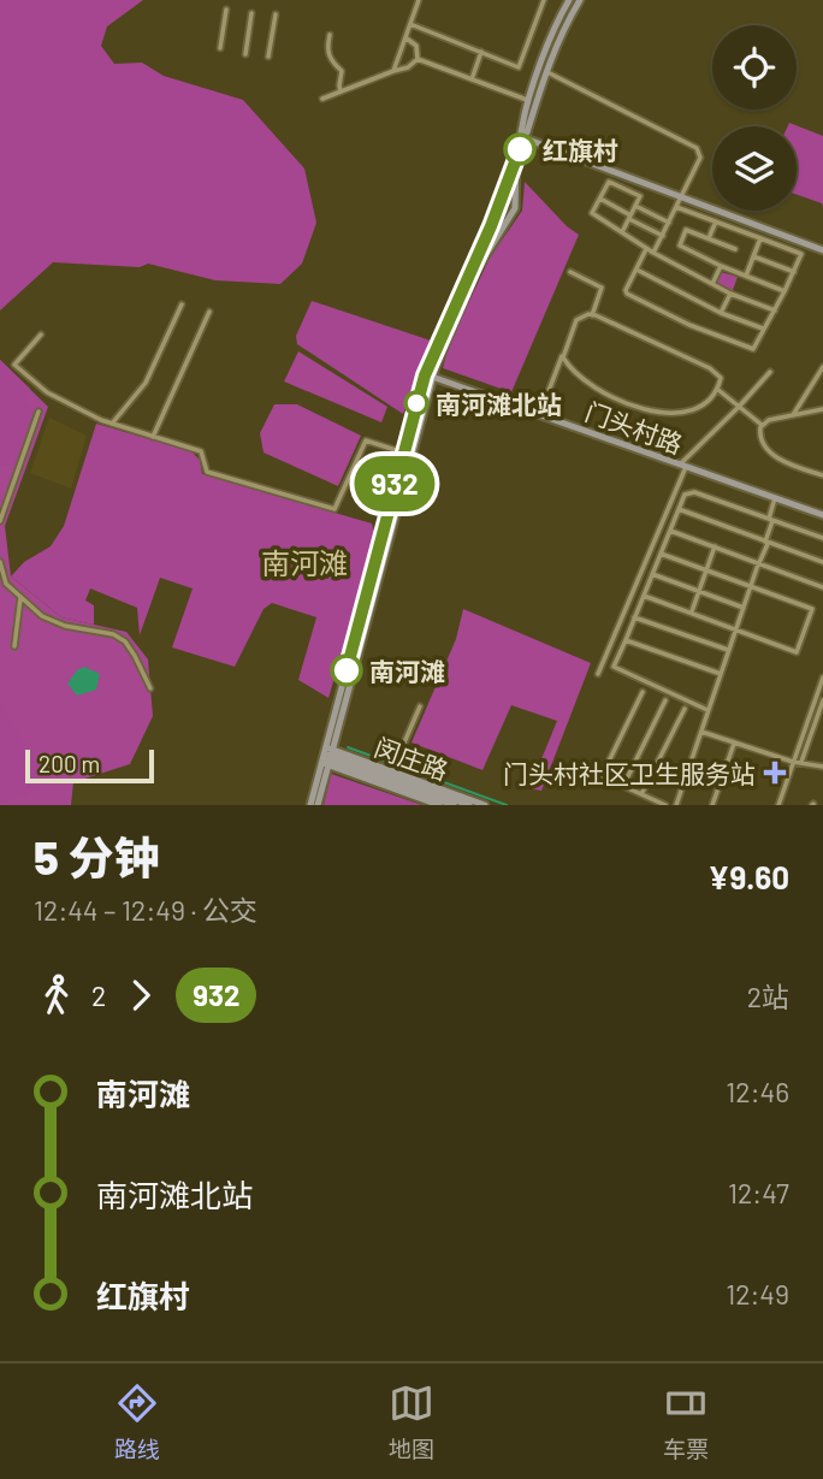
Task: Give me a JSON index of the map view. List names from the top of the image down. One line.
{"streets":{"main road":["门头村路","闵庄路"]},"districts":["南河滩"],"places":{"other":["红旗村","南河滩北站","南河滩"],"health":["门头村社区卫生服务站"]},"lines":["bus line 932"],"scale_bar":"200 m","page":{"on_map":"932","scale":"200 m","heading":["5 分钟","12:44 – 12:49 · 公交","¥9.60"],"legs":["2","932","2站"],"list":[{"name":"南河滩","value":"12:46"},{"name":"南河滩北站","value":"12:47"},{"name":"红旗村","value":"12:49"}],"tabs":["路线","地图","车票"]}}
